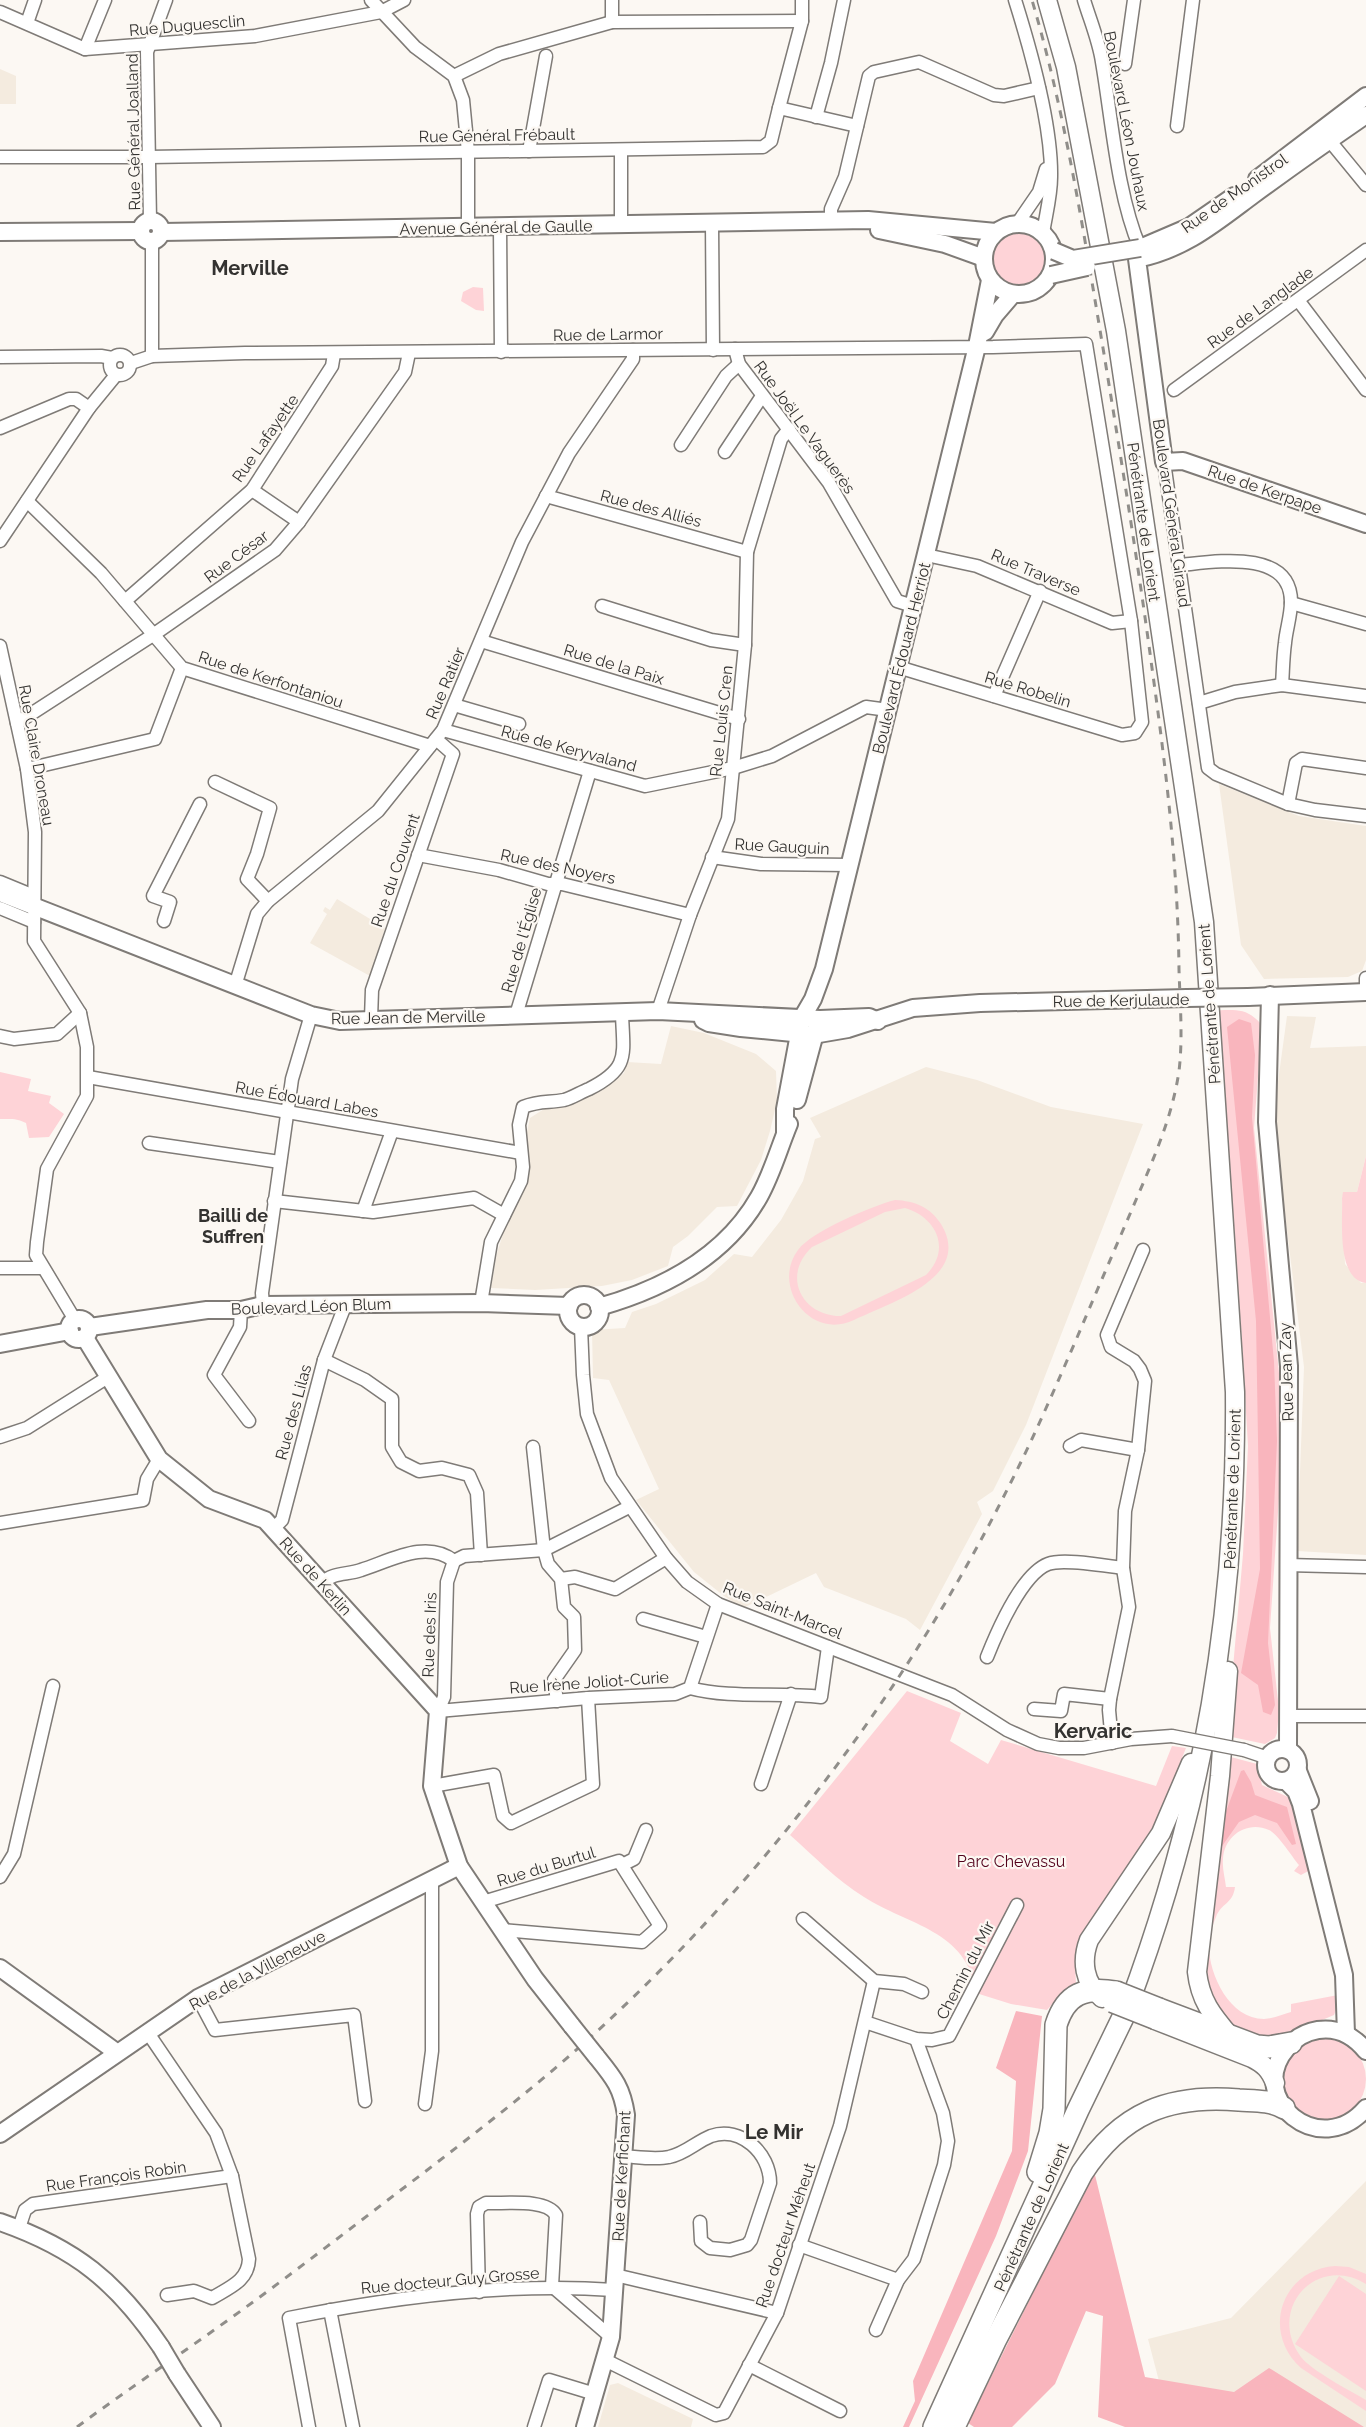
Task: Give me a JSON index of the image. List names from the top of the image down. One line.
{"streets":{"highway":["Pénétrante de Lorient"],"main road":["Rue de Monistrol","Avenue Général de Gaulle","Rue de Kerpape","Boulevard Général Giraud","Boulevard Édouard Herriot","Rue de Kerjulaude","Rue Jean de Merville","Boulevard Léon Blum","Rue Jean Zay","Rue de Kerlin","Rue de la Villeneuve","Rue de Kerfichant"],"street":["Rue Duguesclin","Boulevard Léon Jouhaux","Rue Général Joalland","Rue Général Frébault","Rue de Langlade","Rue de Larmor","Rue Joël Le Vaguerès","Rue Lafayette","Rue des Alliés","Rue César","Rue Traverse","Rue de la Paix","Rue de Kerfontaniou","Rue Ratier","Rue Robelin","Rue Louis Cren","Rue de Keryvaland","Rue Claire Droneau","Rue Gauguin","Rue des Noyers","Rue du Couvent","Rue de l'Église","Rue Édouard Labes","Rue des Lilas","Rue Saint-Marcel","Rue des Iris","Rue Irène Joliot-Curie","Rue du Burtul","Chemin du Mir","Rue François Robin","Rue docteur Méheut","Rue docteur Guy Grosse"]},"crossings":[["Rue Duguesclin","Rue Général Joalland"],["Boulevard Léon Jouhaux","Rue de Monistrol"],["Boulevard Léon Jouhaux","Boulevard Général Giraud"],["Rue Général Joalland","Rue Général Frébault"],["Rue Général Joalland","Avenue Général de Gaulle"],["Rue Général Joalland","Rue de Larmor"],["Rue de Monistrol","Avenue Général de Gaulle"],["Rue de Monistrol","Boulevard Général Giraud"],["Rue de Monistrol","Boulevard Édouard Herriot"],["Avenue Général de Gaulle","Boulevard Édouard Herriot"],["Rue de Larmor","Rue Joël Le Vaguerès"],["Rue de Larmor","Rue Lafayette"],["Rue de Larmor","Rue César"],["Rue de Larmor","Rue Traverse"],["Rue de Larmor","Boulevard Édouard Herriot"],["Rue de Larmor","Rue Ratier"],["Rue de Larmor","Rue Robelin"],["Rue Joël Le Vaguerès","Boulevard Édouard Herriot"],["Rue Joël Le Vaguerès","Rue Louis Cren"],["Rue Lafayette","Rue de Kerfontaniou"],["Rue de Kerpape","Boulevard Général Giraud"],["Rue des Alliés","Rue Ratier"],["Rue des Alliés","Rue Louis Cren"],["Rue César","Rue de Kerfontaniou"],["Rue César","Rue Claire Droneau"],["Rue Traverse","Boulevard Édouard Herriot"],["Rue Traverse","Rue Robelin"],["Boulevard Édouard Herriot","Rue Robelin"],["Boulevard Édouard Herriot","Rue de Keryvaland"],["Boulevard Édouard Herriot","Rue Gauguin"],["Boulevard Édouard Herriot","Rue de Kerjulaude"],["Rue de la Paix","Rue Ratier"],["Rue de la Paix","Rue Louis Cren"],["Rue de Kerfontaniou","Rue Ratier"],["Rue de Kerfontaniou","Rue de Keryvaland"],["Rue de Kerfontaniou","Rue du Couvent"],["Rue Ratier","Rue de Keryvaland"],["Rue Ratier","Rue du Couvent"],["Rue Ratier","Rue Jean de Merville"],["Rue Louis Cren","Rue de Keryvaland"],["Rue Louis Cren","Rue Gauguin"],["Rue Louis Cren","Rue des Noyers"],["Rue Louis Cren","Rue de Kerjulaude"],["Rue Louis Cren","Rue Jean de Merville"],["Rue de Keryvaland","Rue du Couvent"],["Rue de Keryvaland","Rue de l'Église"],["Rue Claire Droneau","Rue Jean de Merville"],["Rue Claire Droneau","Rue de Kerlin"],["Rue des Noyers","Rue du Couvent"],["Rue des Noyers","Rue de l'Église"],["Rue du Couvent","Rue Jean de Merville"],["Rue de l'Église","Rue Jean de Merville"],["Rue de Kerjulaude","Rue Jean de Merville"],["Rue de Kerjulaude","Rue Jean Zay"],["Rue Jean de Merville","Rue de Kerlin"],["Rue Édouard Labes","Rue de Kerlin"],["Boulevard Léon Blum","Rue des Lilas"],["Boulevard Léon Blum","Rue de Kerlin"],["Boulevard Léon Blum","Rue Saint-Marcel"],["Rue Jean Zay","Rue Saint-Marcel"],["Rue des Lilas","Rue de Kerlin"],["Rue de Kerlin","Rue des Iris"],["Rue de Kerlin","Rue Irène Joliot-Curie"],["Rue Saint-Marcel","Rue Irène Joliot-Curie"],["Rue des Iris","Rue Irène Joliot-Curie"],["Rue du Burtul","Rue de Kerfichant"],["Rue de la Villeneuve","Rue de Kerfichant"],["Chemin du Mir","Rue docteur Méheut"],["Rue de Kerfichant","Rue docteur Méheut"],["Rue de Kerfichant","Rue docteur Guy Grosse"],["Rue docteur Méheut","Rue docteur Guy Grosse"]],"districts":["Merville","Bailli de Suffren","Kervaric","Le Mir"],"parks":["Parc Chevassu"]}
